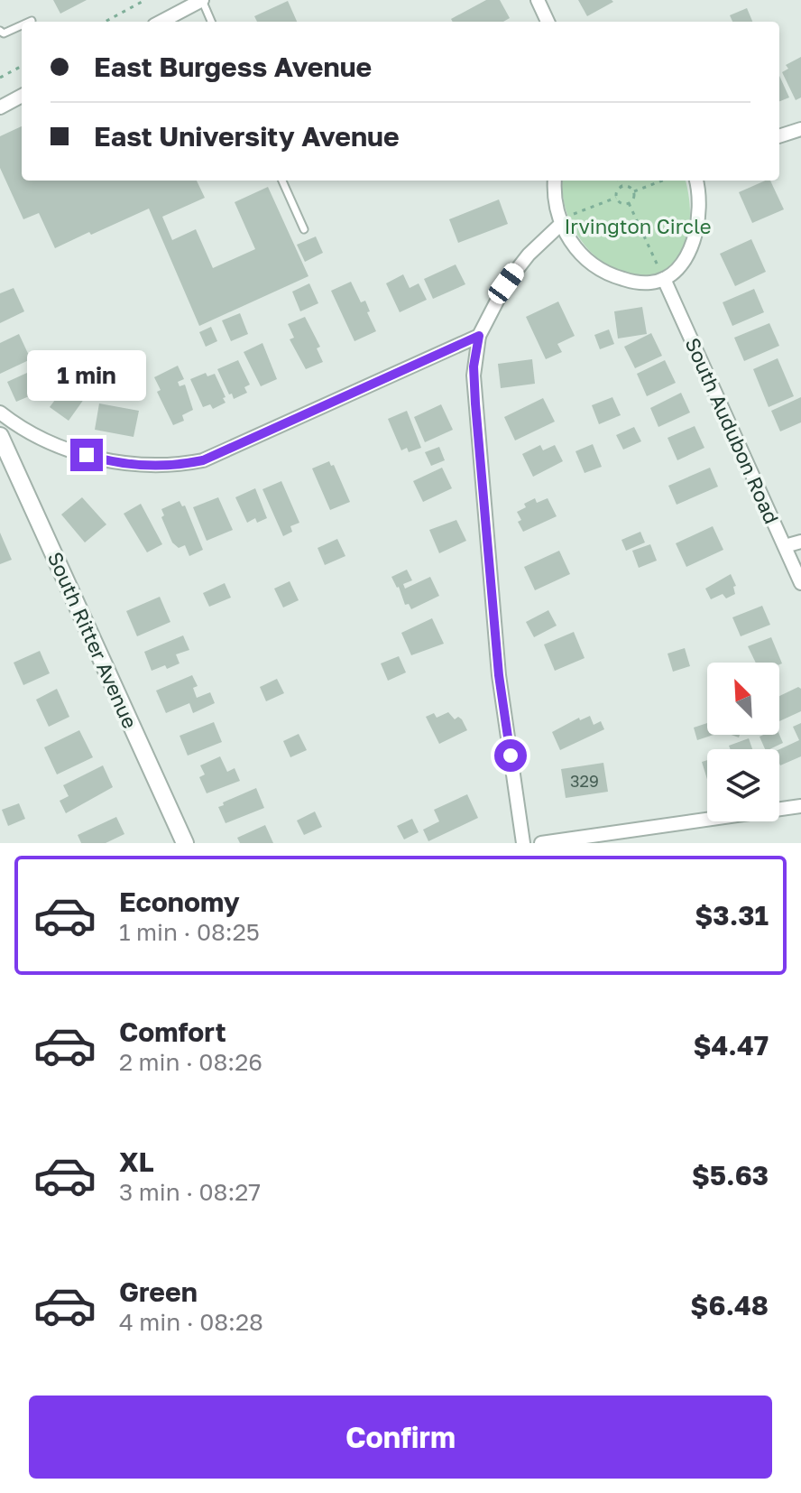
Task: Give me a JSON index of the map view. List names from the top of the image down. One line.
{"streets":{"street":["South Audubon Road","South Ritter Avenue"]},"parks":["Irvington Circle"],"house_numbers":["329"],"north":"top left","page":{"banner":["East Burgess Avenue","East University Avenue"],"bubble":"1 min","list":[{"name":"Economy","note":"1 min · 08:25","value":"$3.31"},{"name":"Comfort","note":"2 min · 08:26","value":"$4.47"},{"name":"XL","note":"3 min · 08:27","value":"$5.63"},{"name":"Green","note":"4 min · 08:28","value":"$6.48"}],"buttons":"Confirm"}}
